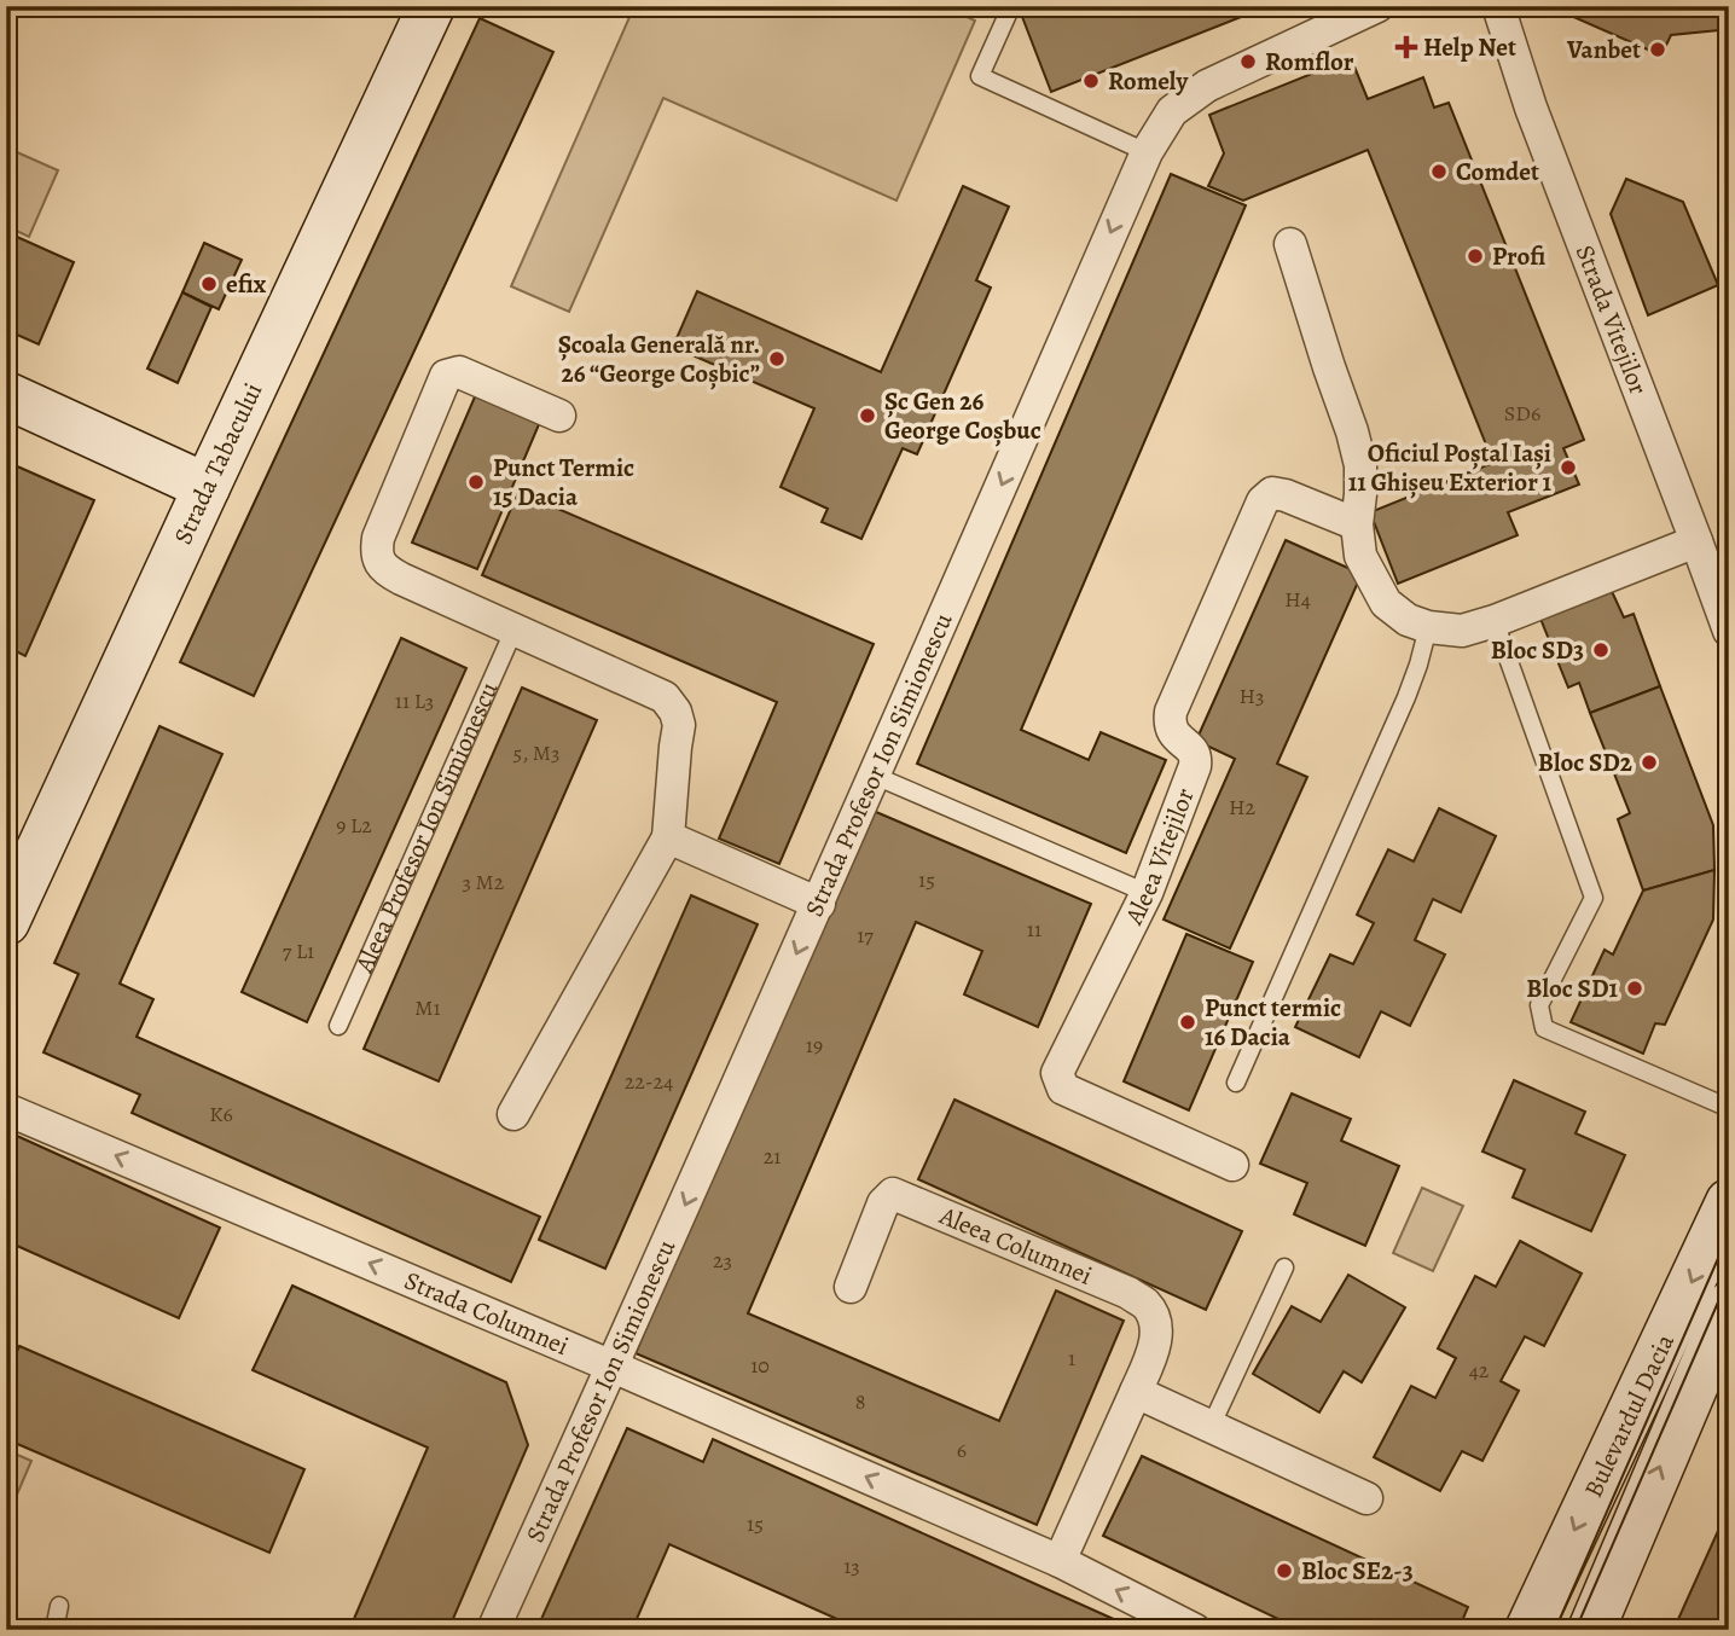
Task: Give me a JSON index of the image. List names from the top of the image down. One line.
{"streets":{"street":["Strada Vitejilor","Strada Tabacului","Strada Profesor Ion Simionescu","Aleea Vitejilor","Aleea Columnei","Strada Columnei","Bulevardul Dacia"],"lane":["Aleea Profesor Ion Simionescu"]},"crossings":[["Strada Profesor Ion Simionescu","Strada Columnei"],["Aleea Columnei","Strada Columnei"]],"one_way":["Strada Profesor Ion Simionescu","Strada Columnei"],"places":{"health":["Help Net"],"other":["Vanbet","Romflor","Romely","Comdet","Profi","efix","Școala Generală nr. 26 “George Coșbic”","Șc Gen 26 George Coșbuc","Oficiul Poștal Iași 11 Ghișeu Exterior 1","Punct Termic 15 Dacia","Bloc SD3","Bloc SD2","Bloc SD1","Punct termic 16 Dacia","Bloc SE2-3"]},"house_numbers":["SD6","H4","H3","11 L3","5, M3","H2","9 L2","15","3 M2","11","17","7 L1","M1","19","22-24","K6","21","23","1","10","42","8","6","15","13"]}
